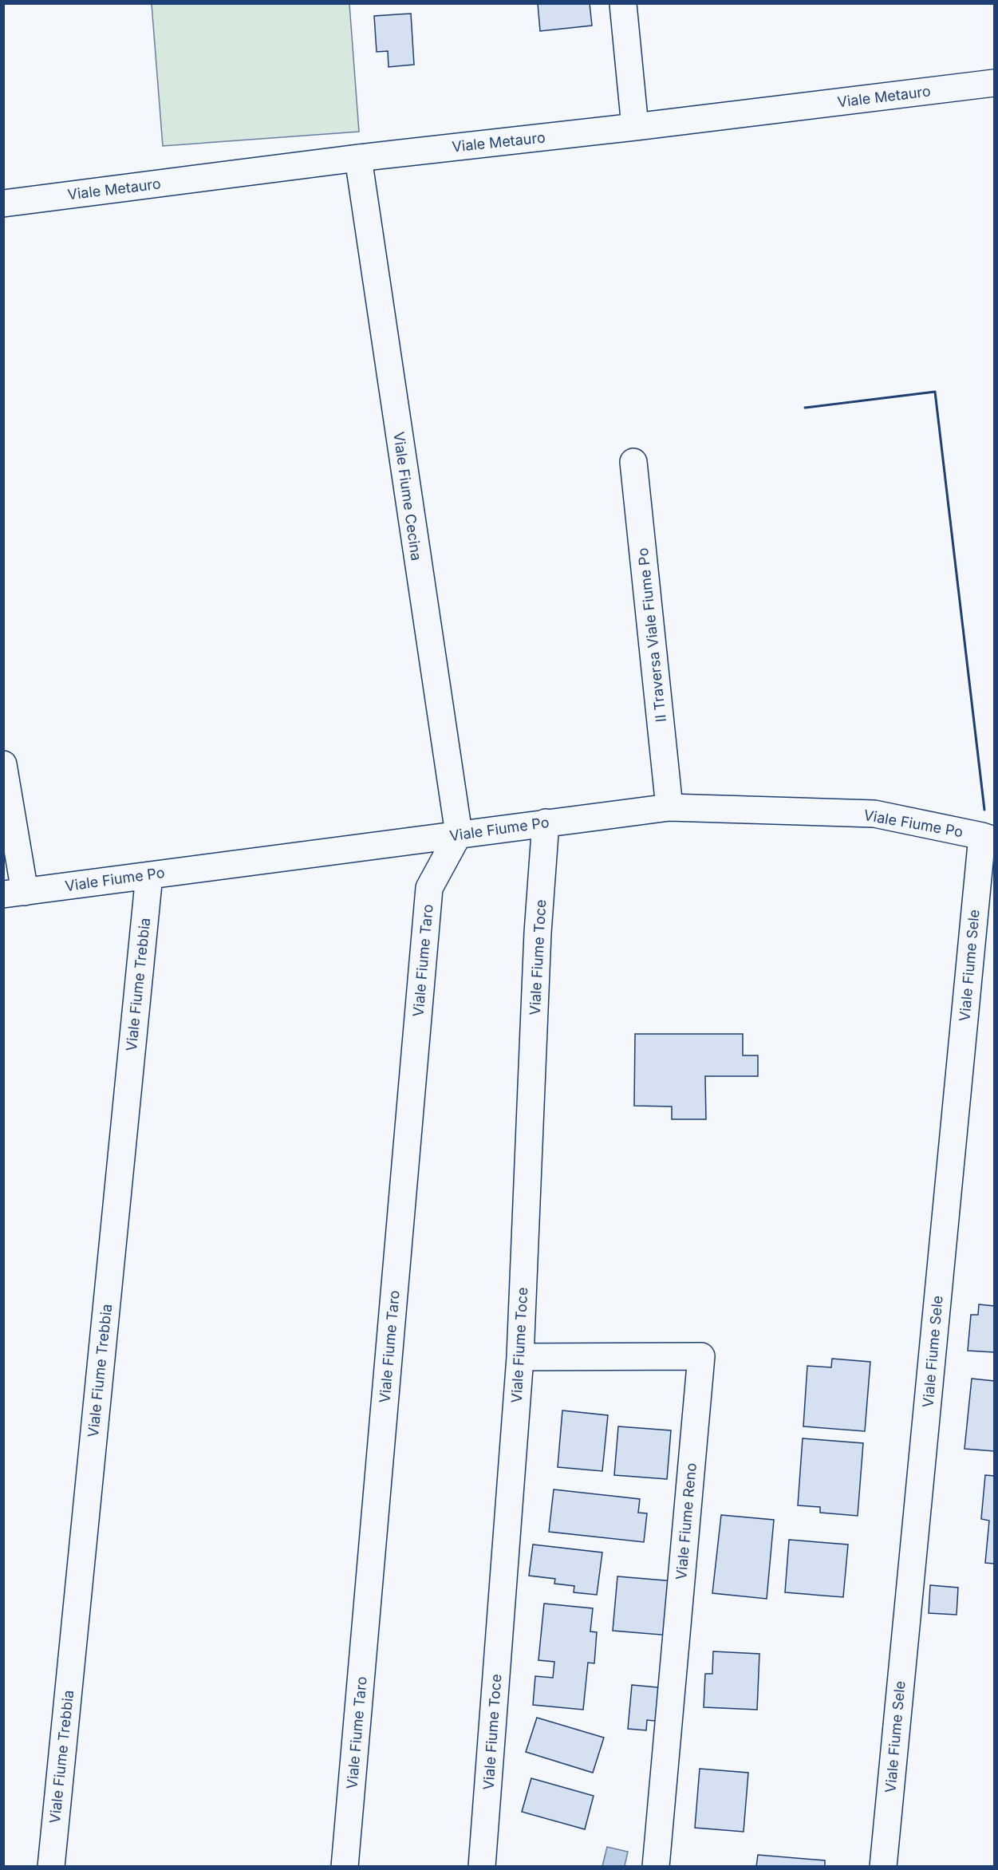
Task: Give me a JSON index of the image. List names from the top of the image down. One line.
{"streets":{"street":["Viale Metauro","Viale Fiume Cecina","II Traversa Viale Fiume Po","Viale Fiume Po","Viale Fiume Toce","Viale Fiume Taro","Viale Fiume Sele","Viale Fiume Trebbia","Viale Fiume Reno"]},"crossings":[["Viale Metauro","Viale Fiume Cecina"],["Viale Fiume Cecina","Viale Fiume Po"],["Viale Fiume Cecina","Viale Fiume Taro"],["II Traversa Viale Fiume Po","Viale Fiume Po"],["Viale Fiume Po","Viale Fiume Toce"],["Viale Fiume Po","Viale Fiume Taro"],["Viale Fiume Po","Viale Fiume Sele"],["Viale Fiume Po","Viale Fiume Trebbia"],["Viale Fiume Toce","Viale Fiume Reno"]]}
